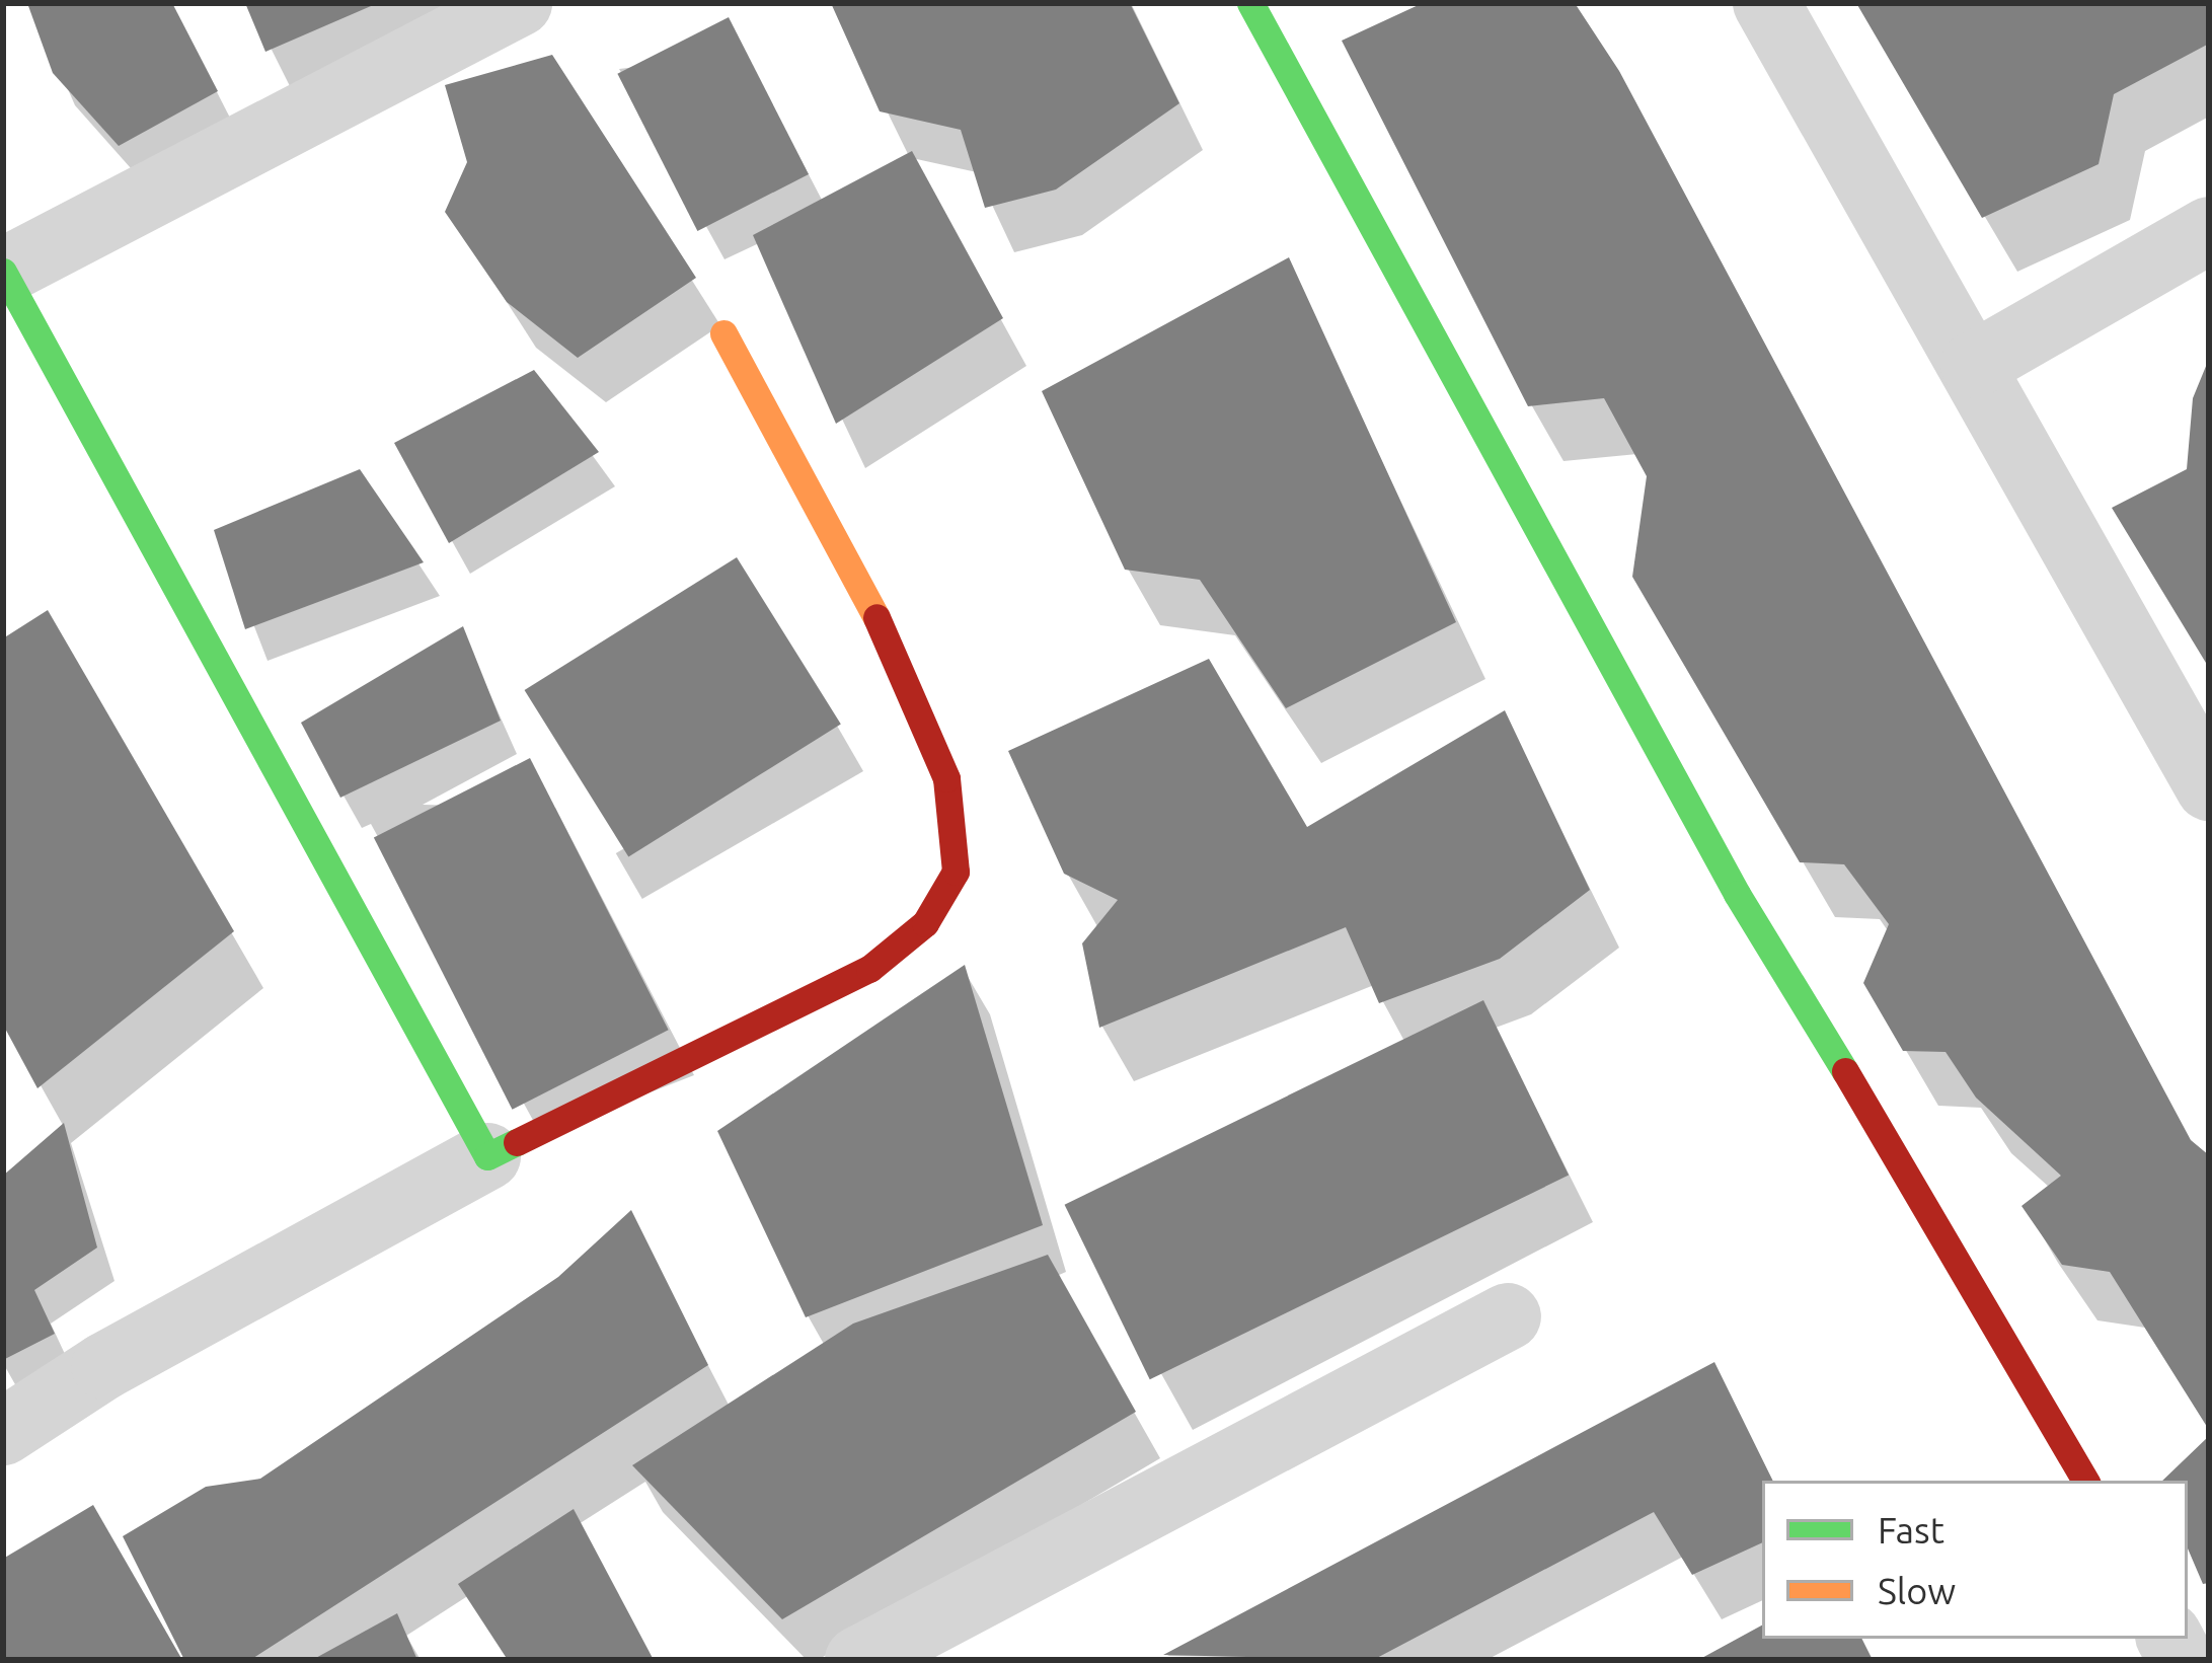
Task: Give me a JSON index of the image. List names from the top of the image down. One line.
{"legend":["Fast","Slow"]}
